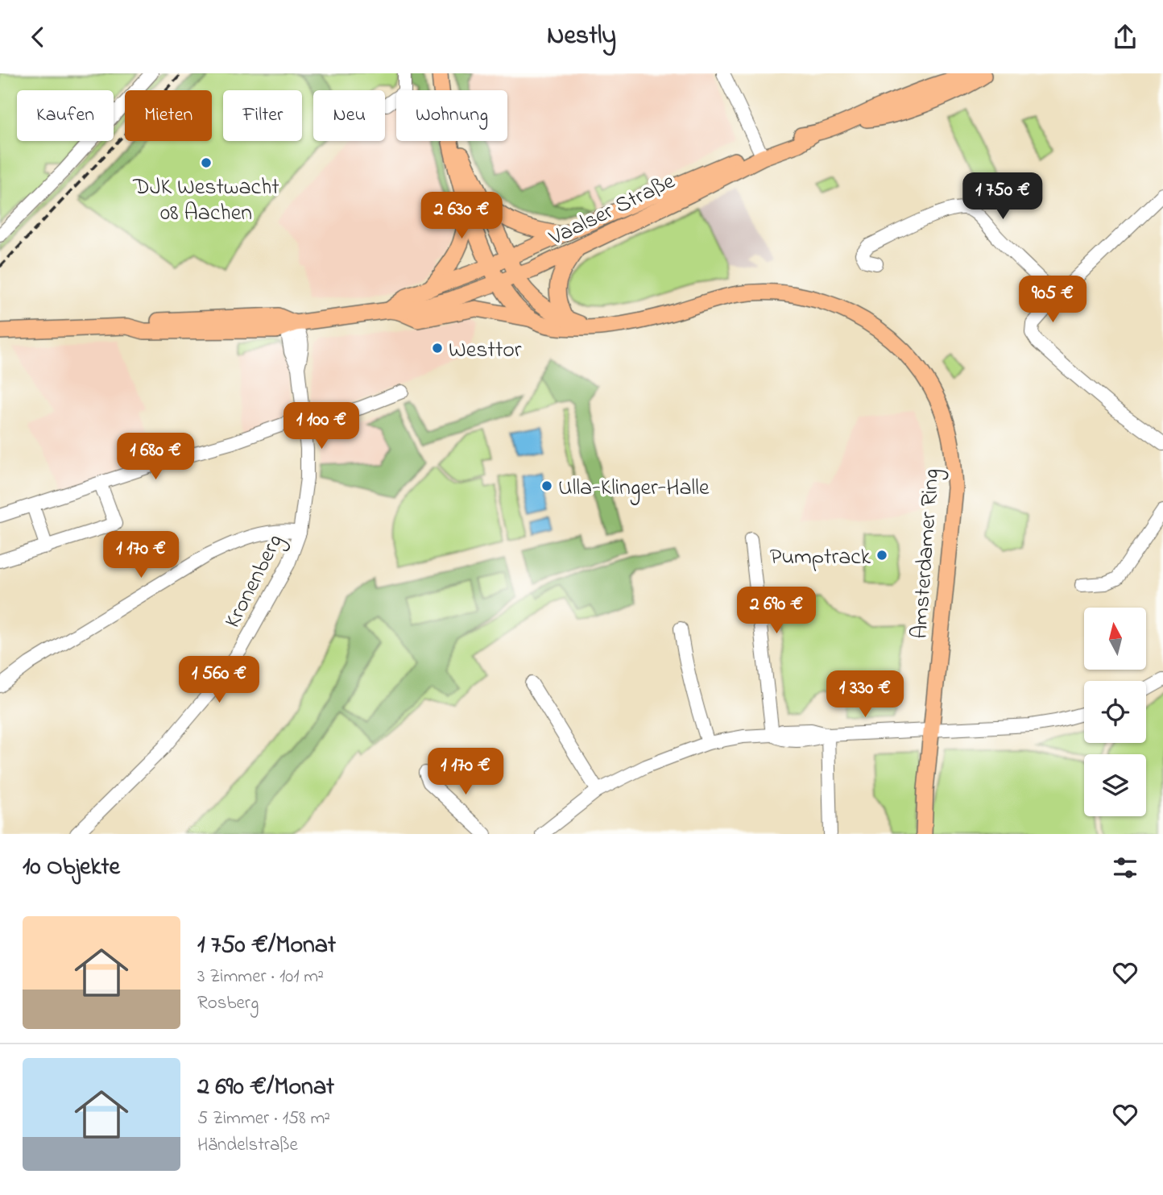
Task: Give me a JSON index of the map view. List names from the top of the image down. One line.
{"streets":{"main road":["Vaalser Straße","Amsterdamer Ring"],"street":["Kronenberg"]},"crossings":[["Vaalser Straße","Amsterdamer Ring"],["Vaalser Straße","Kronenberg"]],"places":["DJK Westwacht 08 Aachen","Westtor","Ulla-Klinger-Halle","Pumptrack"],"north":"top","page":{"header":"Nestly","chip":["Kaufen","Mieten","Filter","Neu","Wohnung"],"price":["1 750 €","2 630 €","905 €","1 100 €","1 680 €","1 170 €","2 690 €","1 560 €","1 330 €","1 170 €"],"heading":"10 Objekte","list":[{"name":"1 750 €/Monat","note":"3 Zimmer · 101 m² · Rosberg"},{"name":"2 690 €/Monat","note":"5 Zimmer · 158 m² · Händelstraße"}]}}
